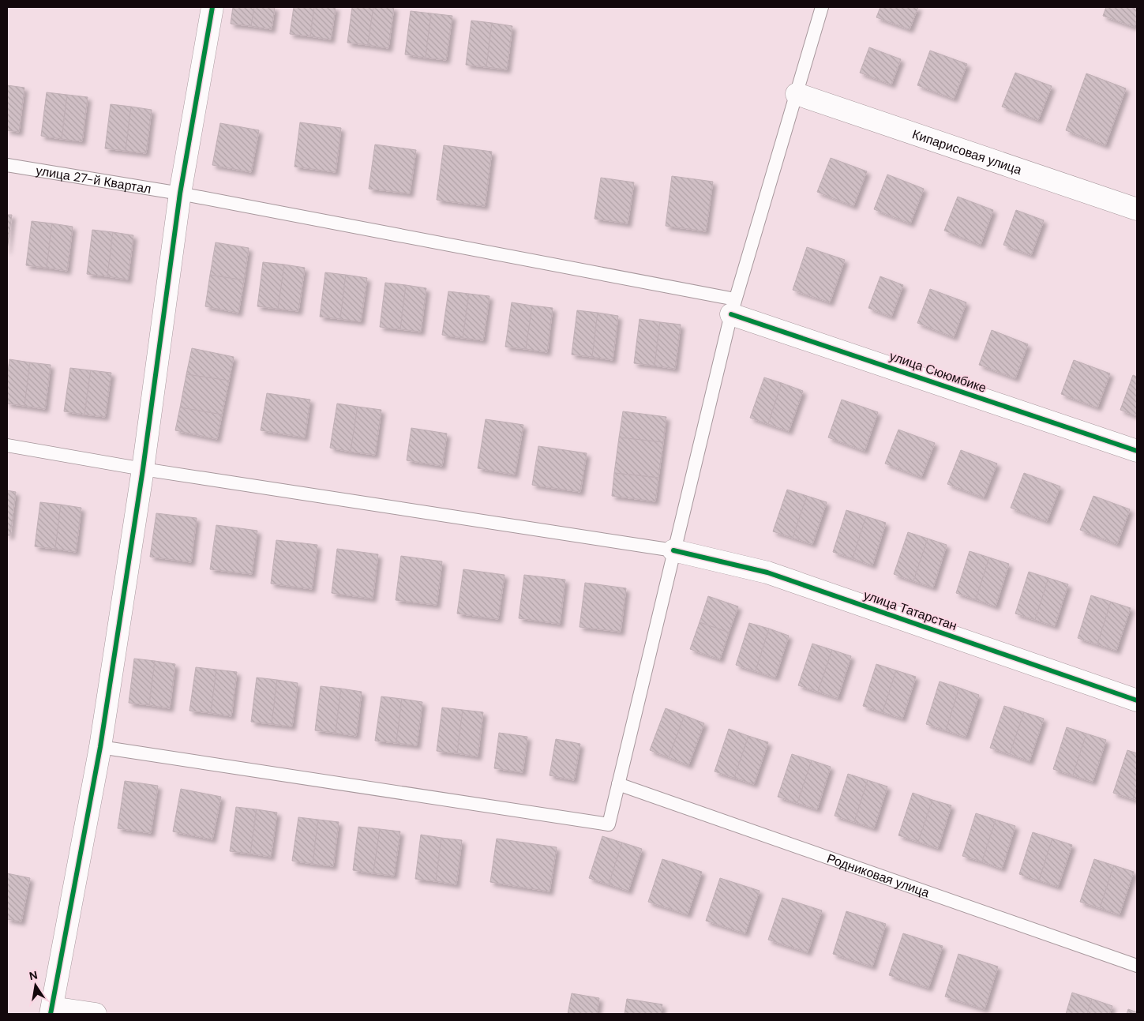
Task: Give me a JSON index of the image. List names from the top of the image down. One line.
{"streets":{"street":["Кипарисовая улица","улица Сююмбике","улица Татарстан"],"lane":["улица 27-й Квартал","Родниковая улица"]},"crossings":[["улица 27-й Квартал","улица Сююмбике"]],"north":"top"}
